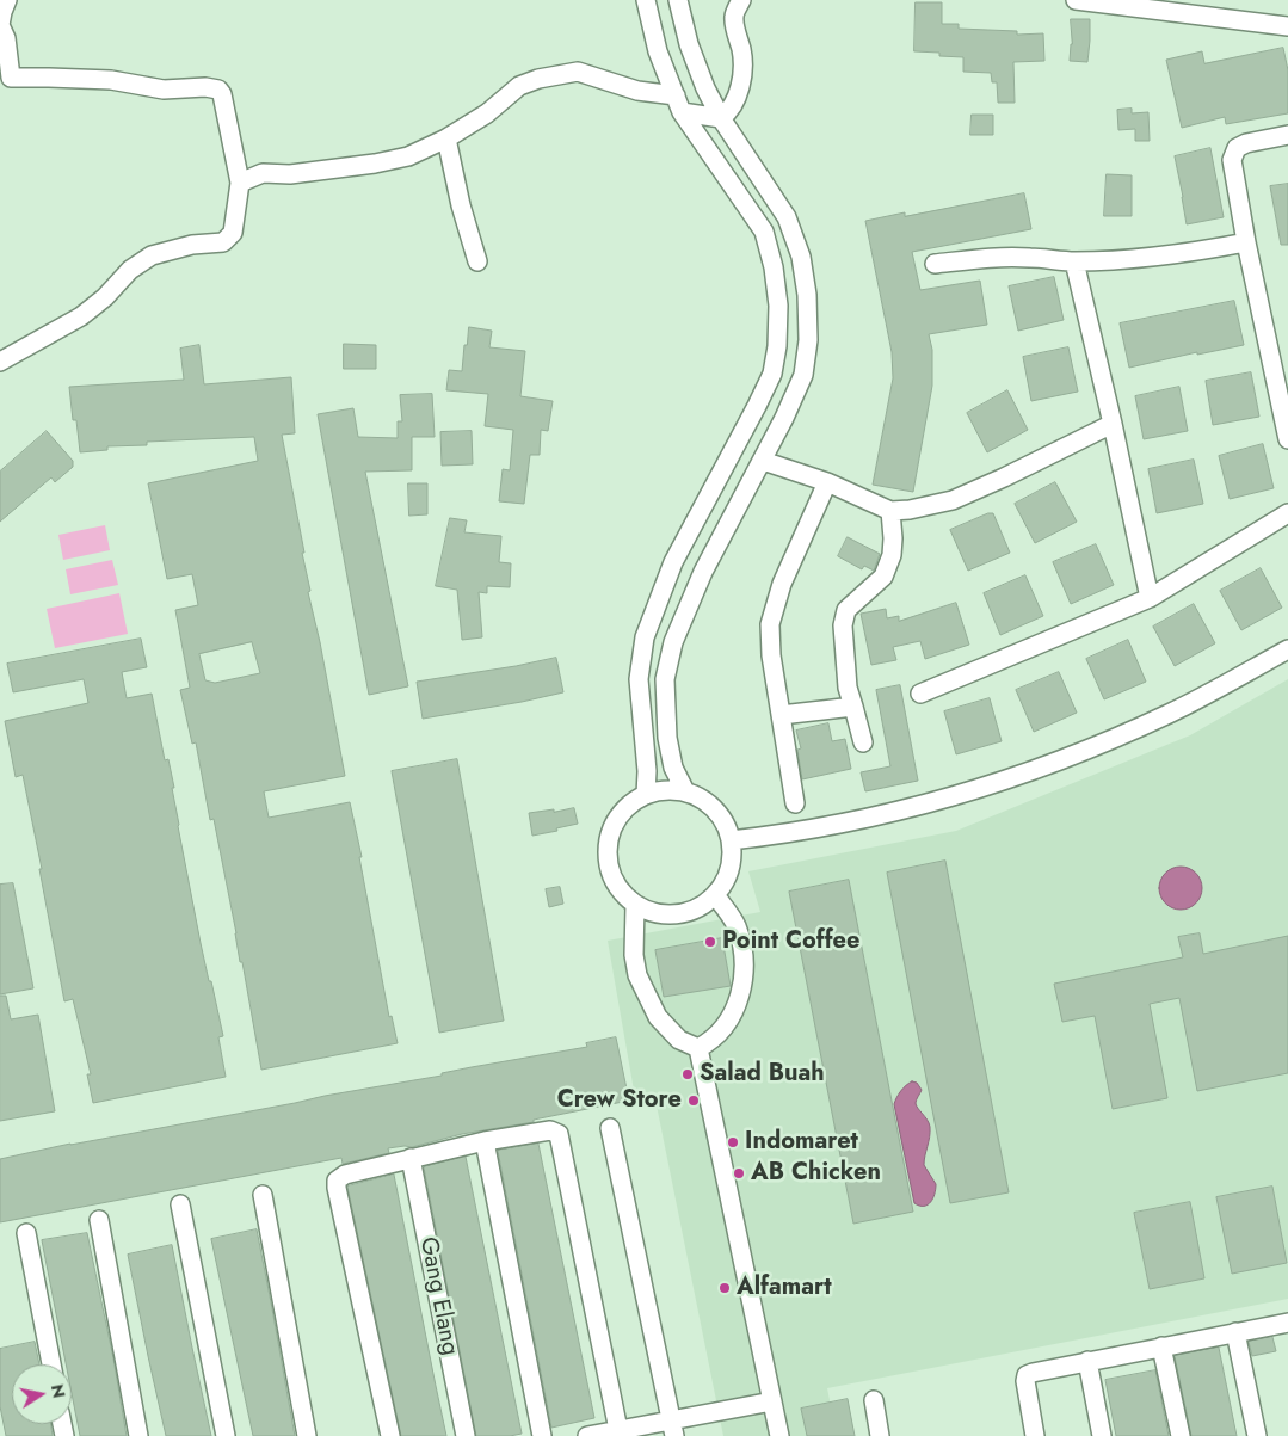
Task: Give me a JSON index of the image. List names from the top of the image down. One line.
{"streets":{"street":["Gang Elang"]},"places":["Point Coffee","Salad Buah","Crew Store","Indomaret","AB Chicken","Alfamart"],"north":"right"}
